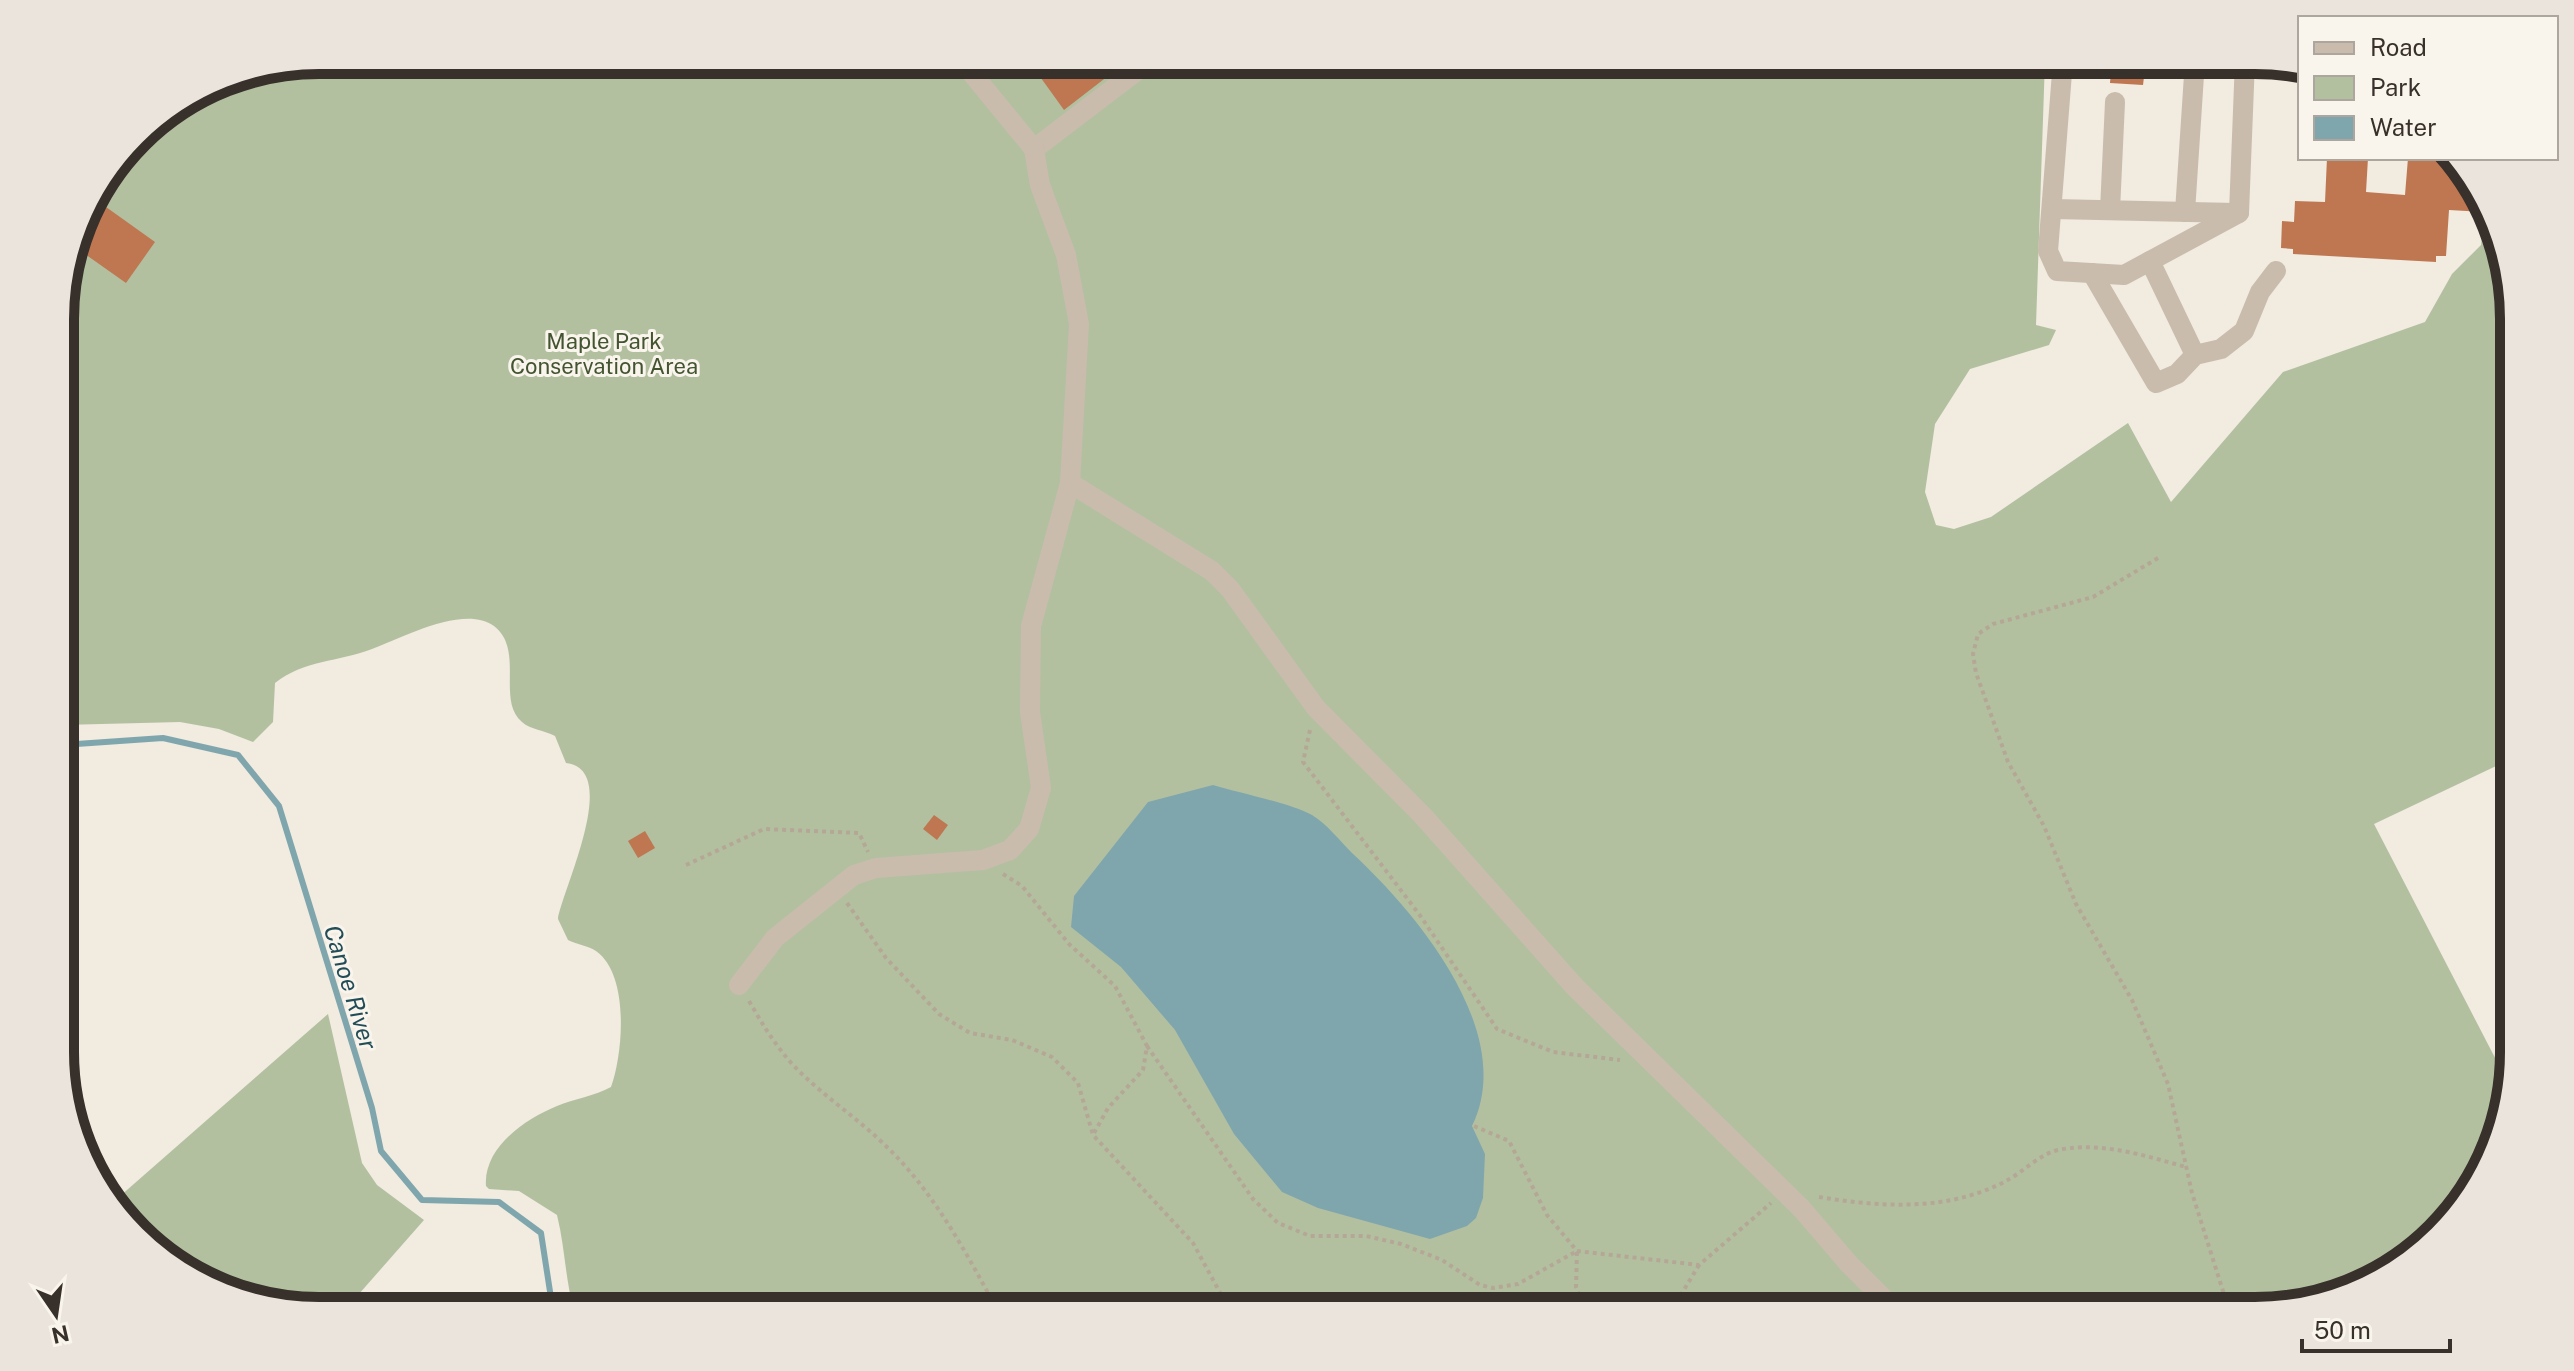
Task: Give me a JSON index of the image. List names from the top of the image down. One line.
{"water":["Canoe River"],"parks":["Maple Park Conservation Area"],"legend":["Road","Park","Water"],"scale_bar":"50 m","north":"bottom"}
